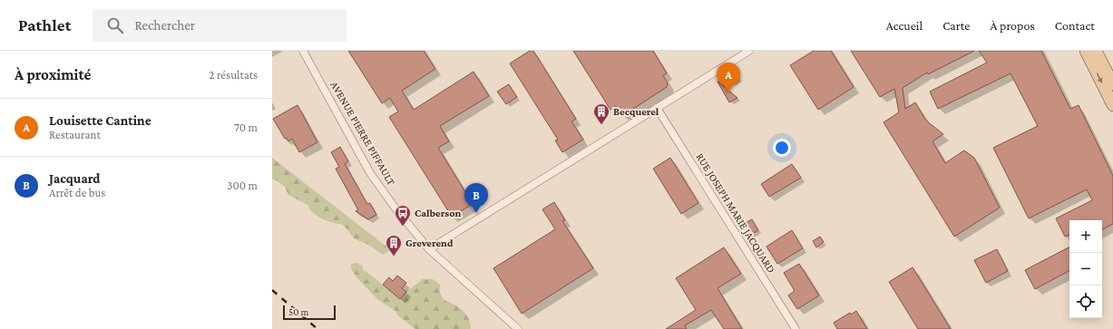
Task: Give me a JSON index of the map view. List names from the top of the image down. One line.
{"streets":{"street":["AVENUE PIERRE PIFFAULT","RUE JOSEPH MARIE JACQUARD"]},"places":{"building":["Becquerel","Greverend"],"bus stop":["Calberson"]},"scale_bar":"50 m","page":{"header":"Pathlet","search":"Rechercher","nav":["Accueil","Carte","À propos","Contact"],"heading":["À proximité","2 résultats"],"pins":["A","B"],"list":[{"mark":"A","name":"Louisette Cantine","note":"Restaurant","value":"70 m"},{"mark":"B","name":"Jacquard","note":"Arrêt de bus","value":"300 m"}],"map_buttons":["+","−"],"scale":"50 m"}}
